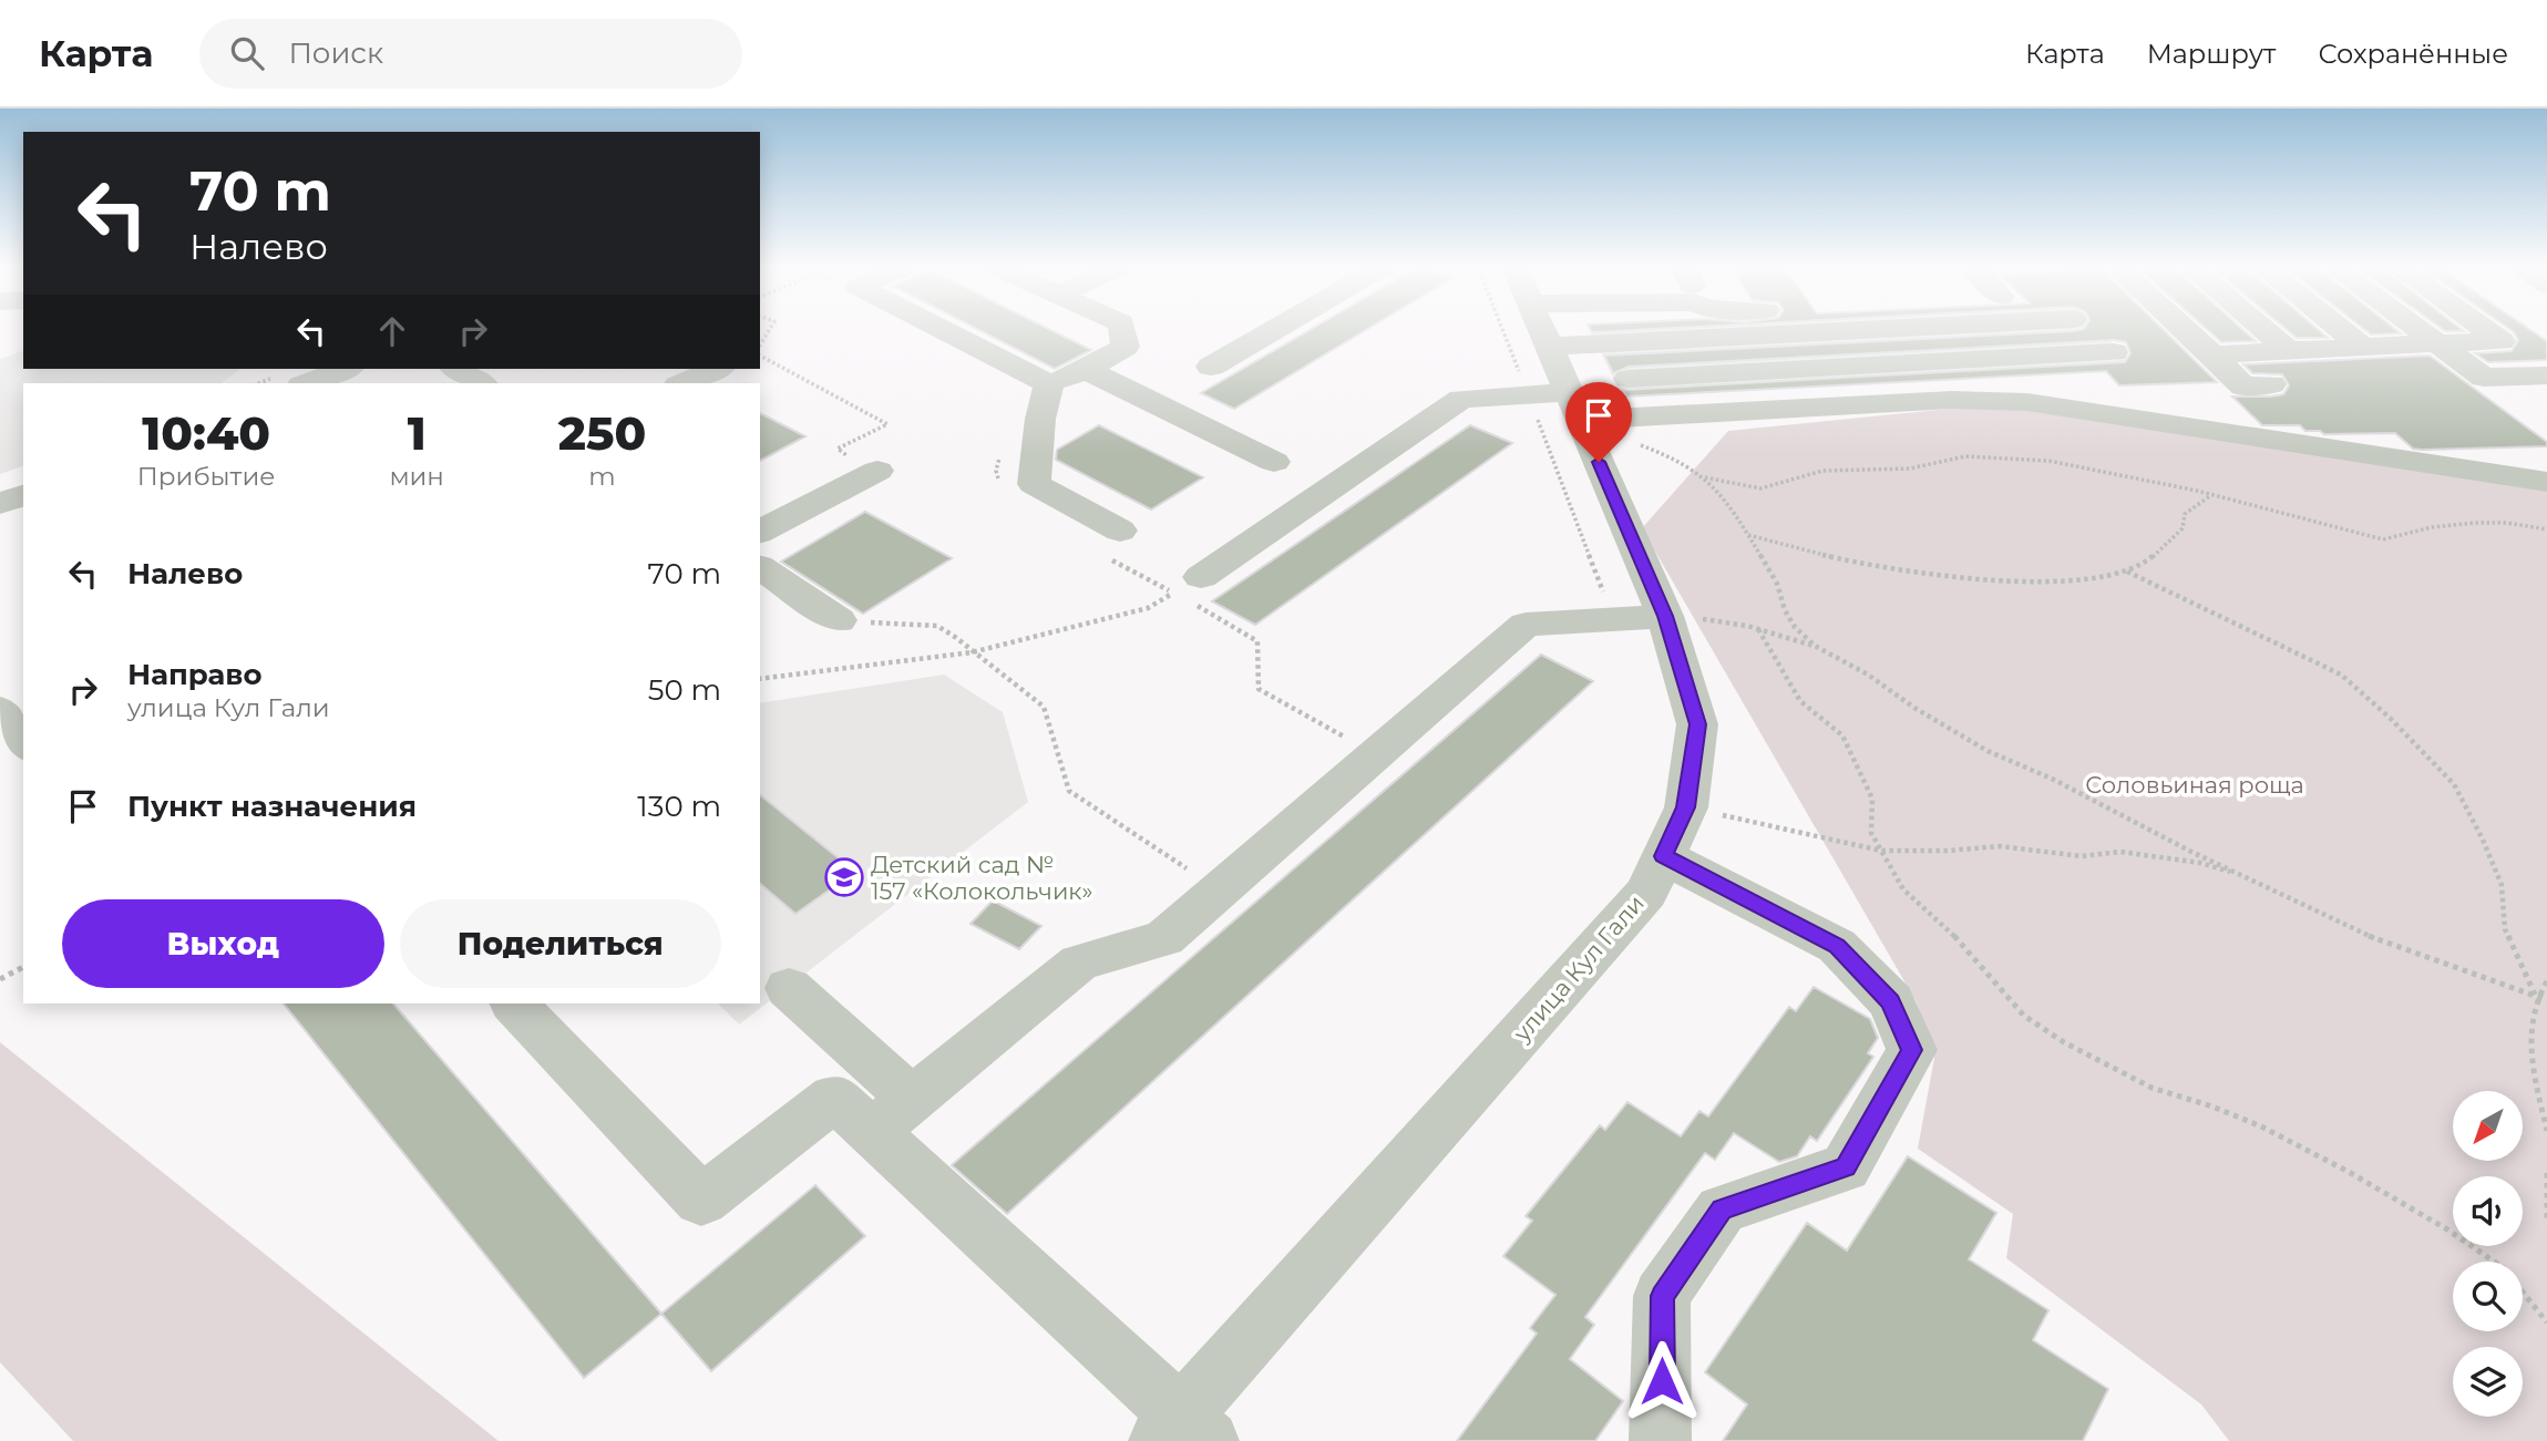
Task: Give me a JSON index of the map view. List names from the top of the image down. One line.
{"streets":{"street":["улица Кул Гали"]},"parks":["Соловьиная роща"],"places":{"school or university":["Детский сад № 157 «Колокольчик»"]},"north":"bottom left","page":{"header":"Карта","search":"Поиск","nav":["Карта","Маршрут","Сохранённые"],"turn":["70 m","Налево"],"eta":["10:40","Прибытие","1","мин","250","m"],"list":[{"name":"Налево","value":"70 m"},{"name":"Направо","note":"улица Кул Гали","value":"50 m"},{"name":"Пункт назначения","value":"130 m"}],"buttons":["Выход","Поделиться"]}}
